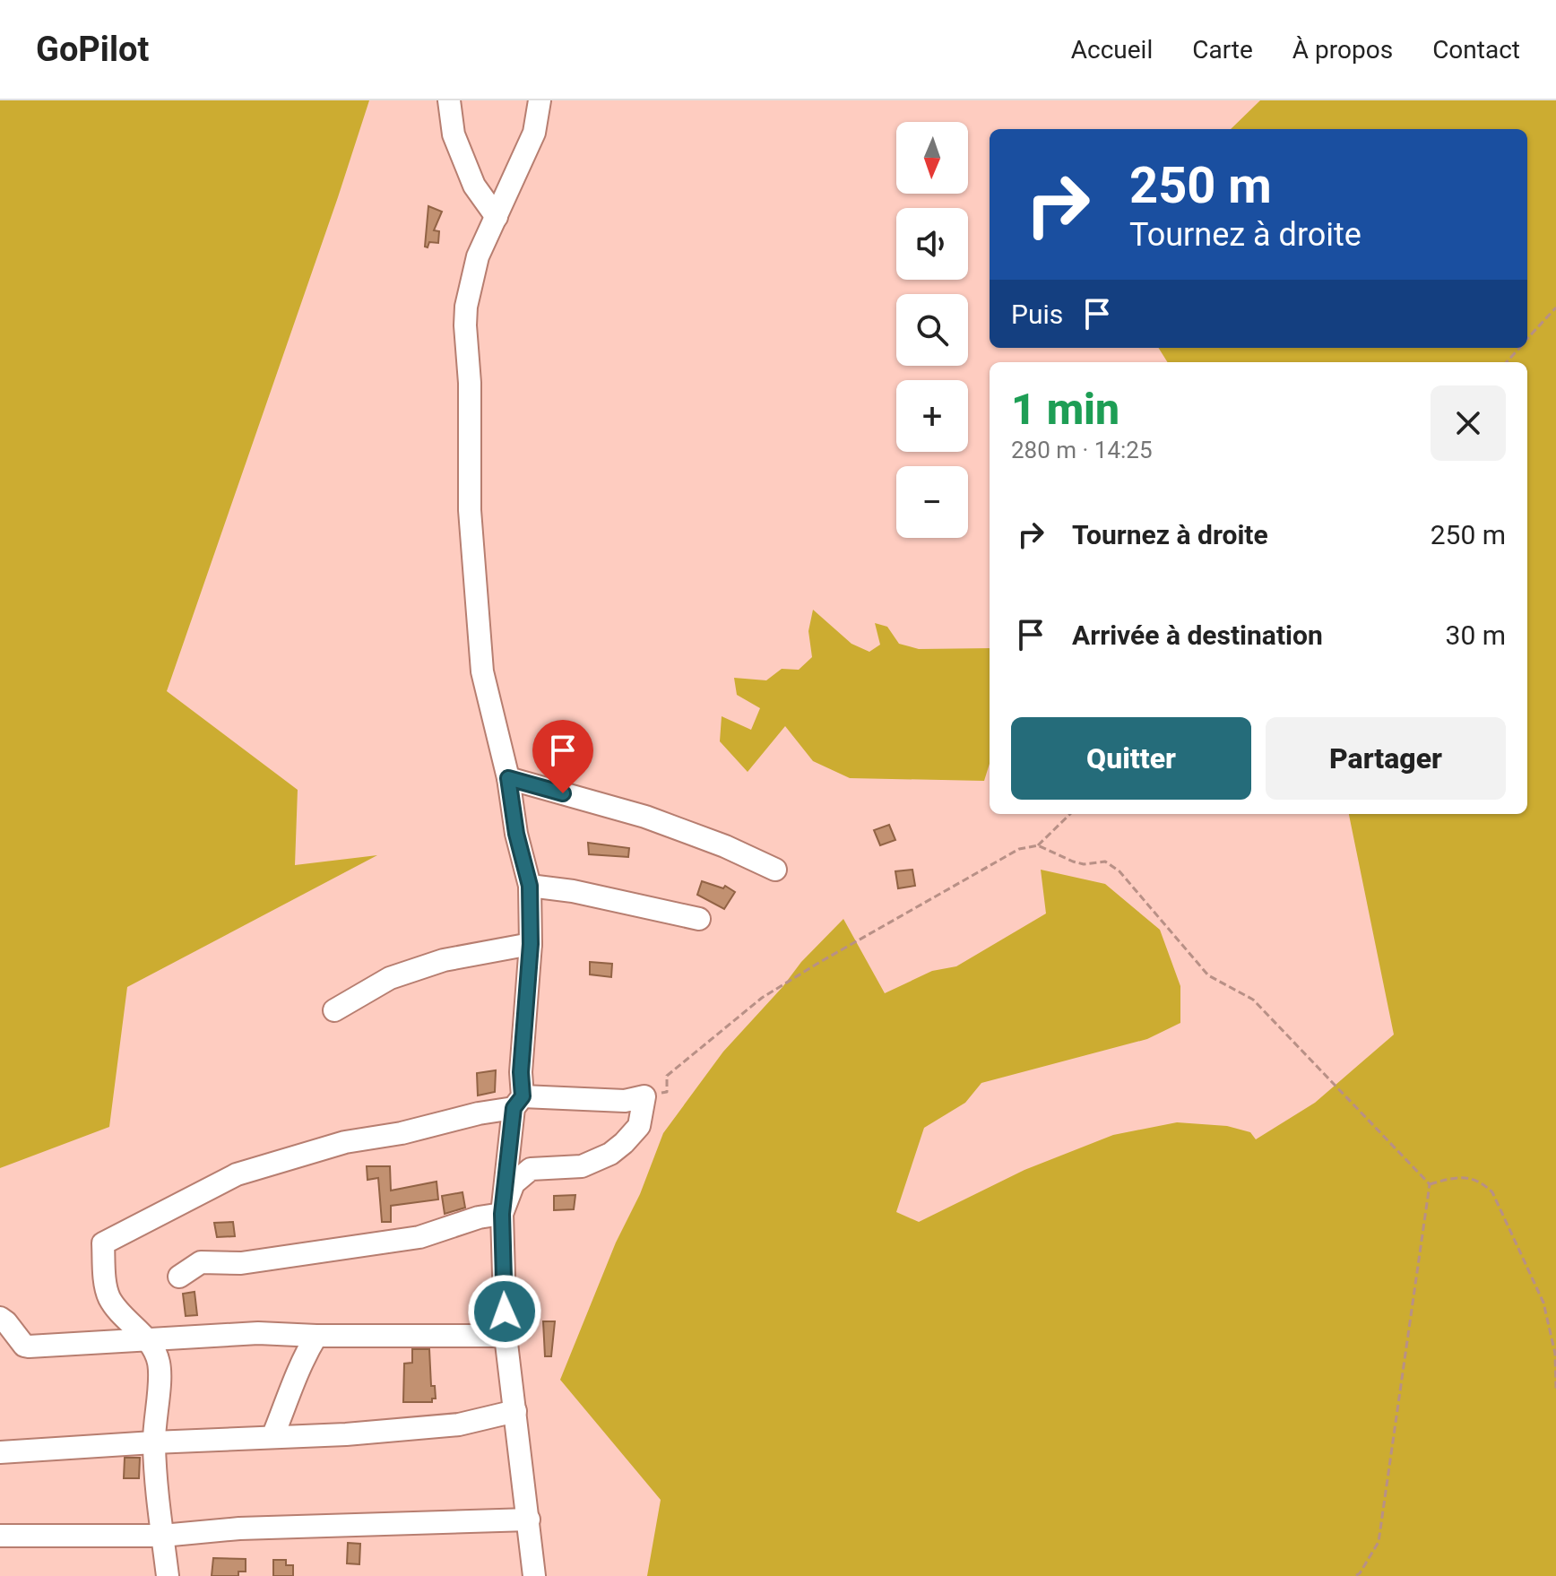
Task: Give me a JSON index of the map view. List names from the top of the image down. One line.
{"north":"bottom","page":{"header":"GoPilot","nav":["Accueil","Carte","À propos","Contact"],"map_buttons":["+","−"],"turn":["250 m","Tournez à droite"],"then":"Puis","heading":["1 min","280 m · 14:25"],"list":[{"name":"Tournez à droite","value":"250 m"},{"name":"Arrivée à destination","value":"30 m"}],"buttons":["Quitter","Partager"]}}
